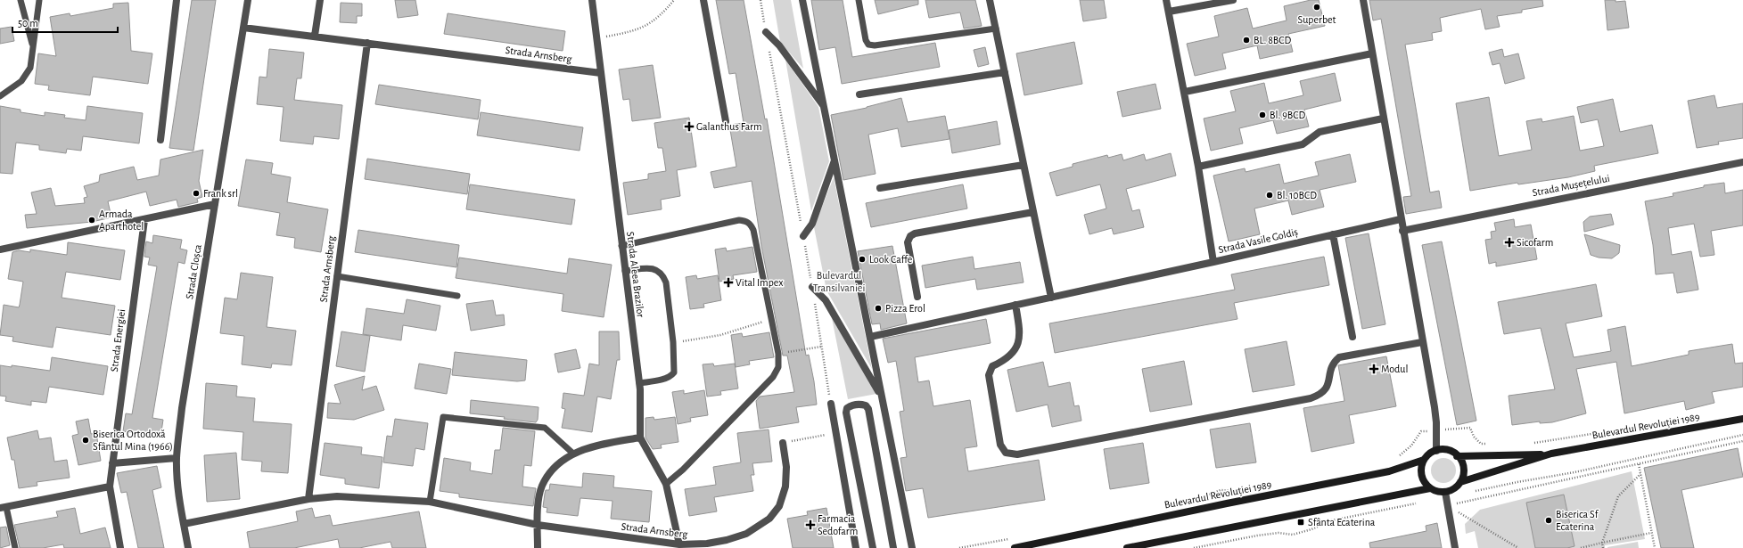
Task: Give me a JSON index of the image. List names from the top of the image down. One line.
{"streets":{"main road":["Bulevardul Revoluției 1989"],"street":["Strada Arnsberg","Strada Mușețelului","Strada Vasile Goldiș","Strada Cloșca","Strada Aleea Brazilor","Strada Energiei"]},"crossings":[["Strada Arnsberg","Strada Cloșca"],["Strada Arnsberg","Strada Aleea Brazilor"]],"parks":["Bulevardul Transilvaniei"],"places":{"other":["Superbet","BL. 8BCD","Bl. 9BCD","Frank srl","Bl. 10BCD","Armada Aparthotel","Look Caffe","Pizza Erol","Biserica Ortodoxă Sfântul Mina (1966)","Biserica Sf Ecaterina"],"health":["Galanthus Farm","Sicofarm","Vital Impex","Modul","Farmacia Sedofarm"],"transit":["Sfânta Ecaterina"]},"scale_bar":"50 m"}
